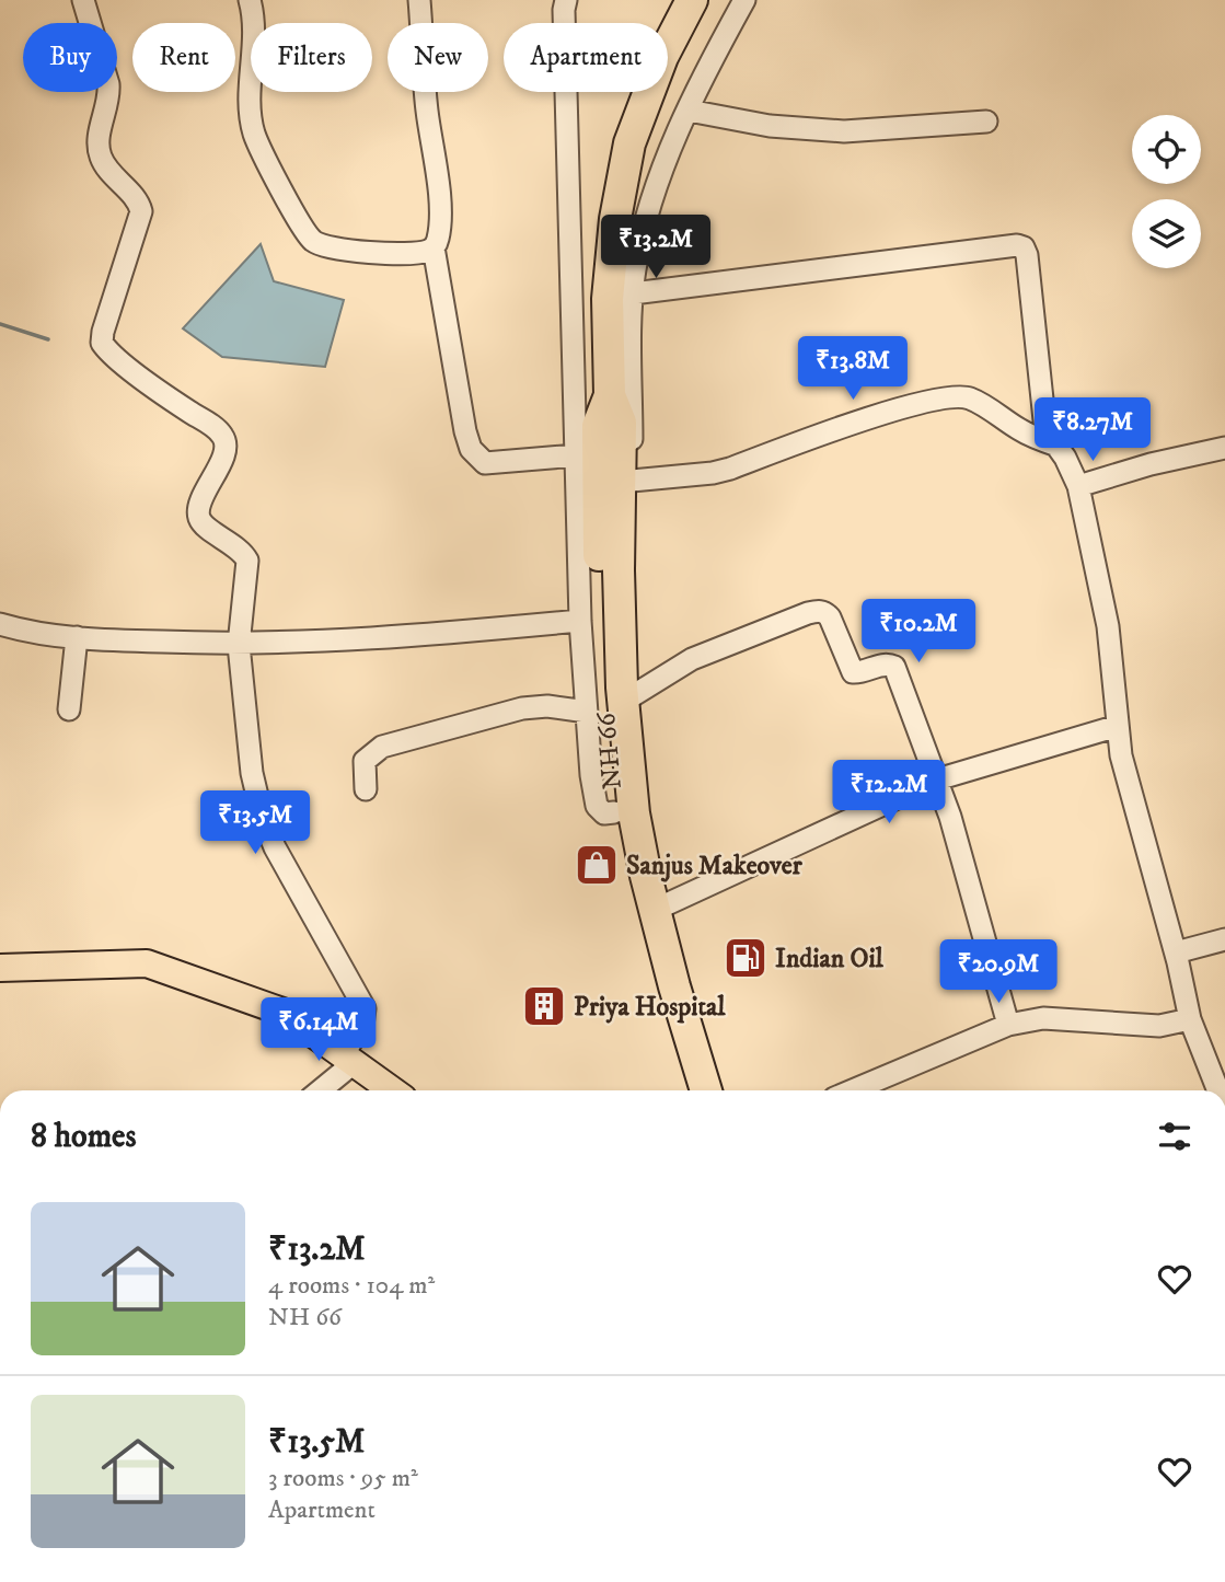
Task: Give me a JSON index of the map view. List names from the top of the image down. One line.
{"streets":{"highway":["NH 66"]},"places":{"shop":["Sanjus Makeover"],"fuel station":["Indian Oil"],"building":["Priya Hospital"]},"page":{"chip":["Buy","Rent","Filters","New","Apartment"],"price":["₹13.2M","₹13.8M","₹8.27M","₹10.2M","₹12.2M","₹13.5M","₹20.9M","₹6.14M"],"heading":"8 homes","list":[{"name":"₹13.2M","note":"4 rooms · 104 m² · NH 66"},{"name":"₹13.5M","note":"3 rooms · 95 m² · Apartment"}]}}
